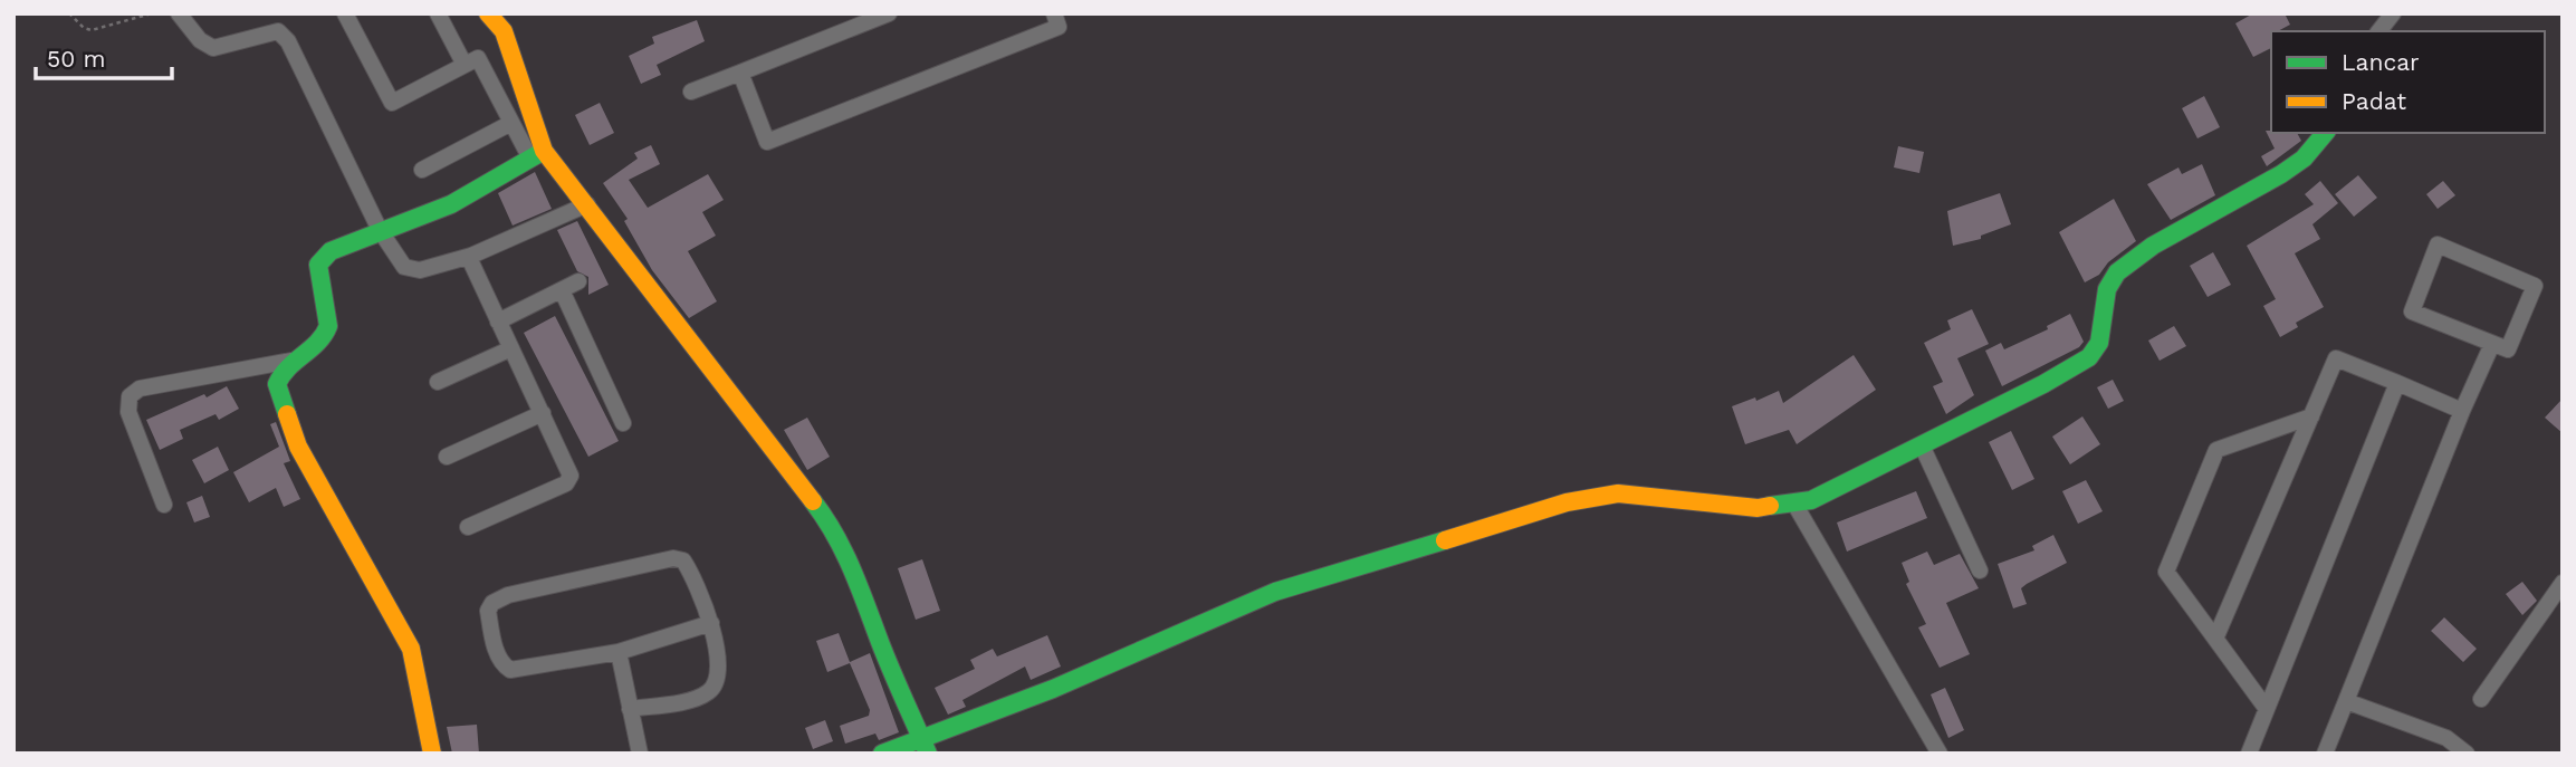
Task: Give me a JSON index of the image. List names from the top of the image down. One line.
{"legend":["Lancar","Padat"],"scale_bar":"50 m"}
